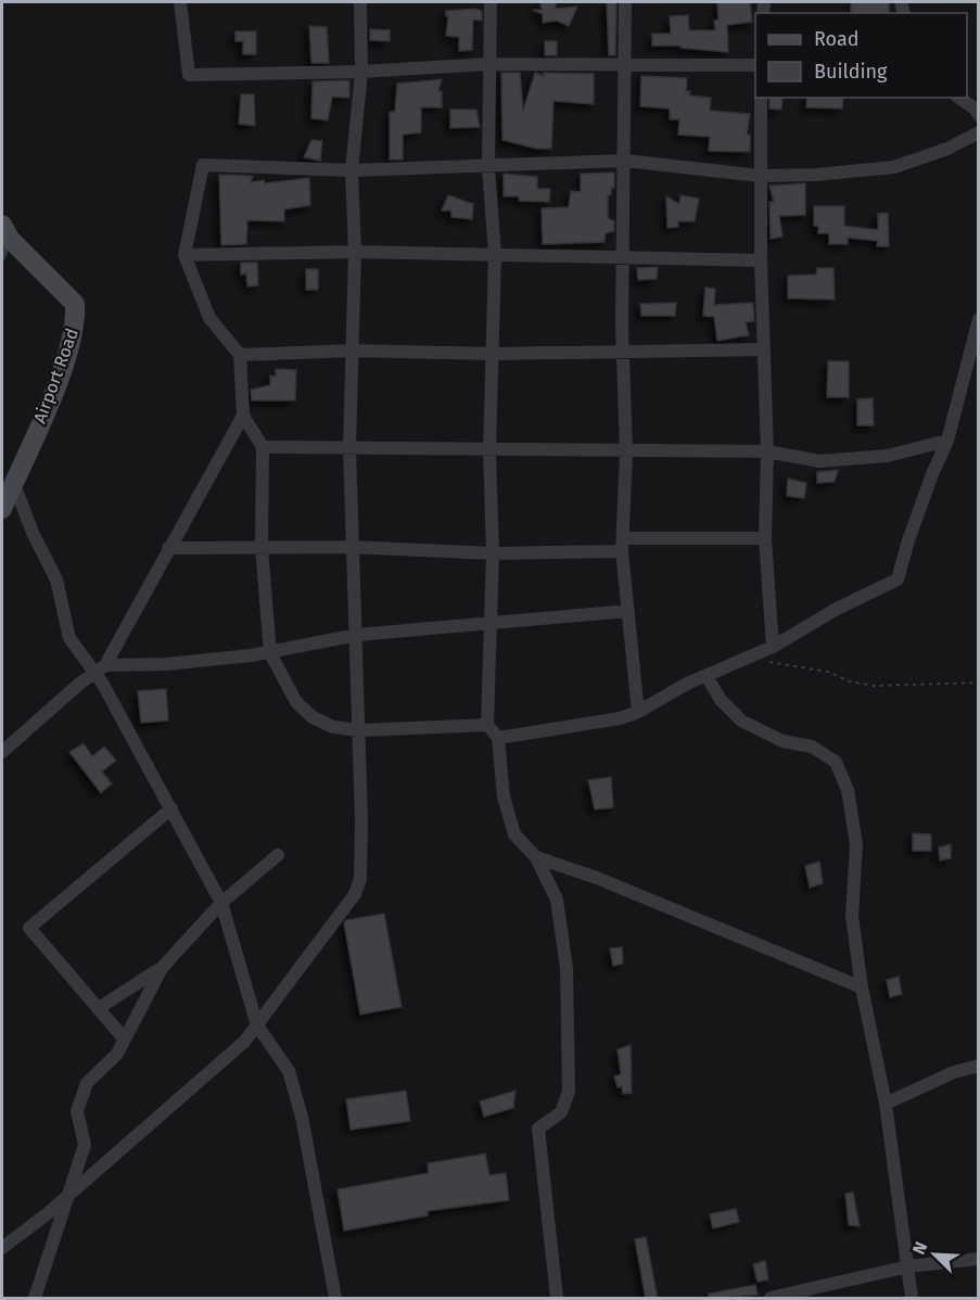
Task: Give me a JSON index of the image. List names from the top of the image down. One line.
{"streets":{"street":["Airport Road"]},"legend":["Road","Building"],"north":"top left"}
